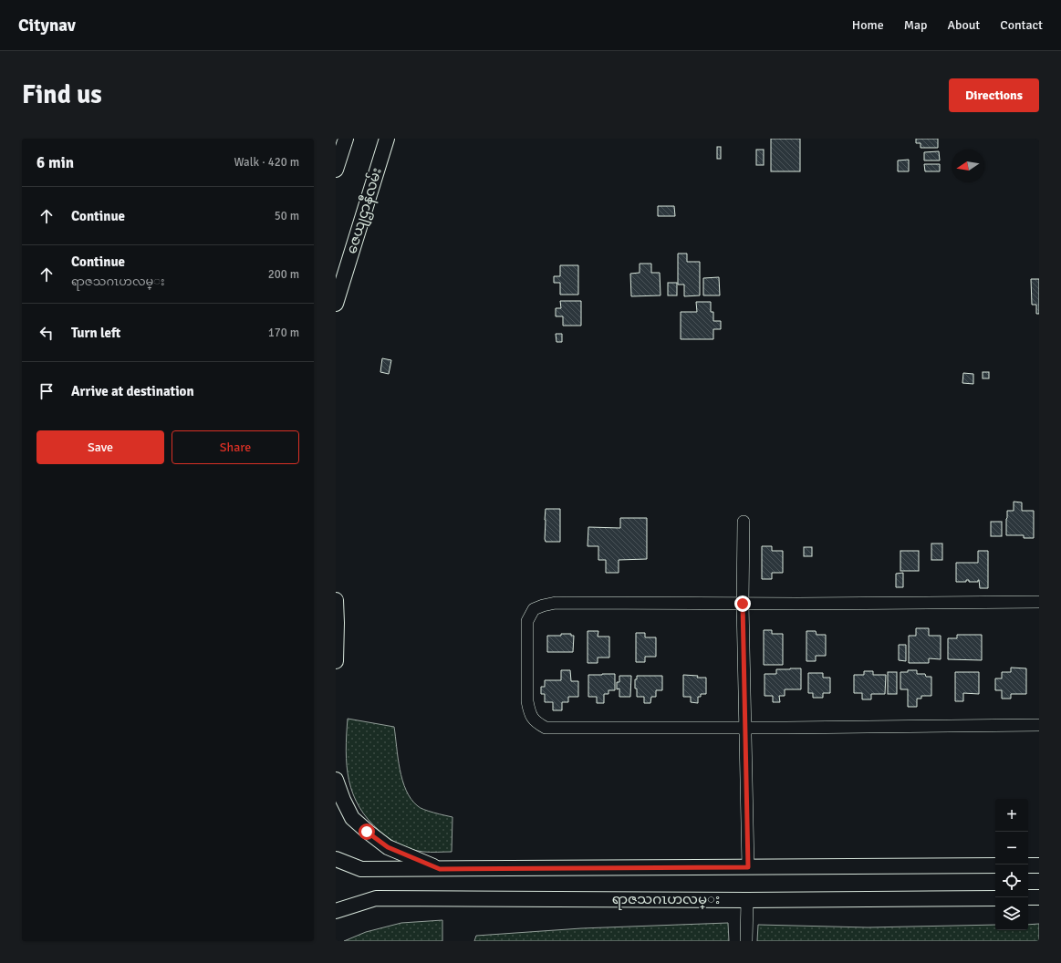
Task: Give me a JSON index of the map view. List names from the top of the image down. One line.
{"streets":{"main road":["ဇေယျဌာနီလမ်း","ရာဇသဂၤဟလမ္း"]},"north":"left","page":{"header":"Citynav","nav":["Home","Map","About","Contact"],"buttons":["Directions",["Save","Share"]],"title":"Find us","heading":["6 min","Walk · 420 m"],"list":[["Continue","50 m"],["Continue","ရာဇသဂၤဟလမ္း","200 m"],["Turn left","170 m"],"Arrive at destination"],"map_buttons":["+","−"]}}
